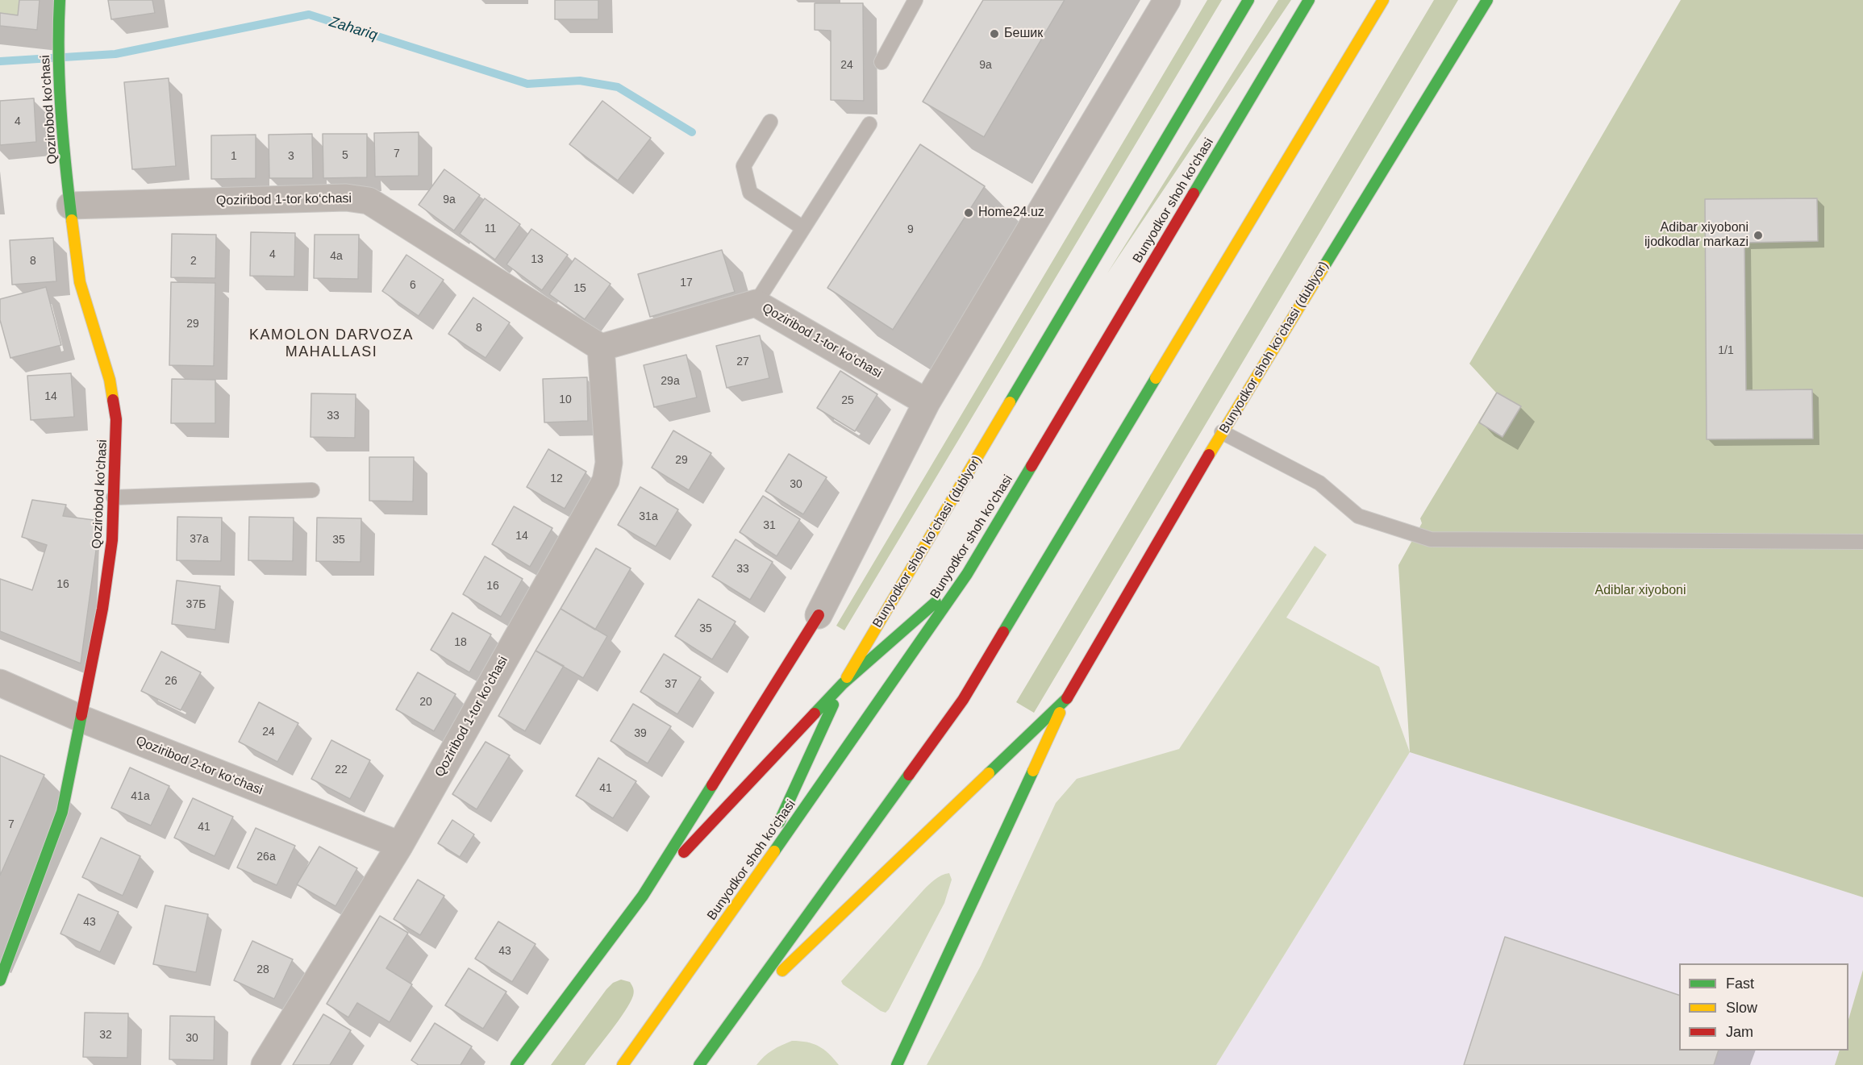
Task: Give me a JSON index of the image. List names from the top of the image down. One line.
{"streets":{"main road":["Qozirobod ko'chasi","Bunyodkor shoh ko'chasi","Bunyodkor shoh koʻchasi (dublyor)"],"street":["Qoziribod 1-tor ko‘chasi","Qoziribod 2-tor ko‘chasi"]},"crossings":[["Qozirobod ko'chasi","Qoziribod 1-tor ko‘chasi"],["Qozirobod ko'chasi","Qoziribod 2-tor ko‘chasi"],["Qoziribod 1-tor ko‘chasi","Qoziribod 2-tor ko‘chasi"]],"districts":["KAMOLON DARVOZA MAHALLASI"],"water":["Zahariq"],"parks":["Adiblar xiyoboni"],"places":["Бешик","Home24.uz","Adibar xiyoboni ijodkodlar markazi"],"house_numbers":["24","9a","4","7","5","1","3","9a","11","9","4","4a","13","8","2","17","6","15","29","8","1/1","27","29а","14","10","25","33","29","12","30","31а","31","14","37а","35","33","16","16","37Б","35","18","26","37","20","24","39","22","41","41а","7","41","26а","43","43","28","32","30"],"legend":["Fast","Slow","Jam"]}
